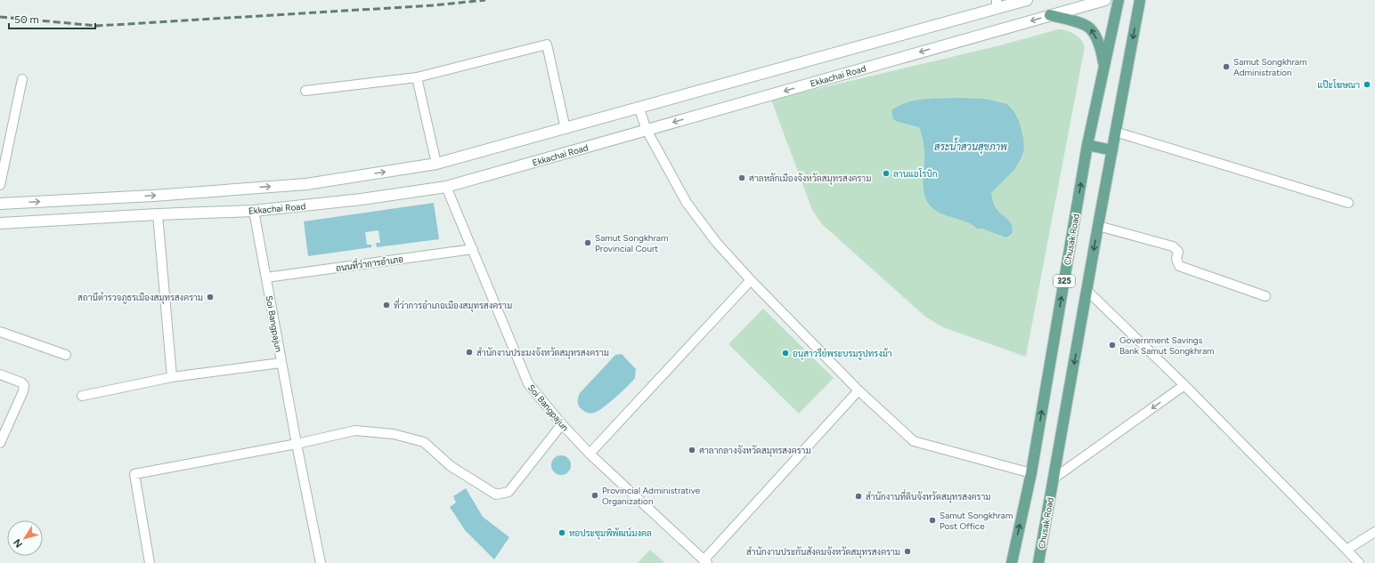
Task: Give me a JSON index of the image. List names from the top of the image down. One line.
{"streets":{"main road":["Ekkachai Road","Chusak Road","325"],"street":["ถนนที่ว่าการอำเภอ","Soi Bangpajun"]},"crossings":[["Ekkachai Road","Soi Bangpajun"],["ถนนที่ว่าการอำเภอ","Soi Bangpajun"]],"water":["สระน้ำสวนสุขภาพ"],"places":["Samut Songkhram Administration","แป๊ะโฆษณา","ลานแอโรบิก","ศาลหลักเมืองจังหวัดสมุทรสงคราม","Samut Songkhram Provincial Court","สถานีตำรวจภูธรเมืองสมุทรสงคราม","ที่ว่าการอำเภอเมืองสมุทรสงคราม","Government Savings Bank Samut Songkhram","สำนักงานประมงจังหวัดสมุทรสงคราม","อนุสาวรีย์พระบรมรูปทรงม้า","ศาลากลางจังหวัดสมุทรสงคราม","Provincial Administrative Organization","สำนักงานที่ดินจังหวัดสมุทรสงคราม","Samut Songkhram Post Office","หอประชุมพิพัฒน์มงคล","สำนักงานประกันสังคมจังหวัดสมุทรสงคราม"],"scale_bar":"50 m","north":"bottom left"}
